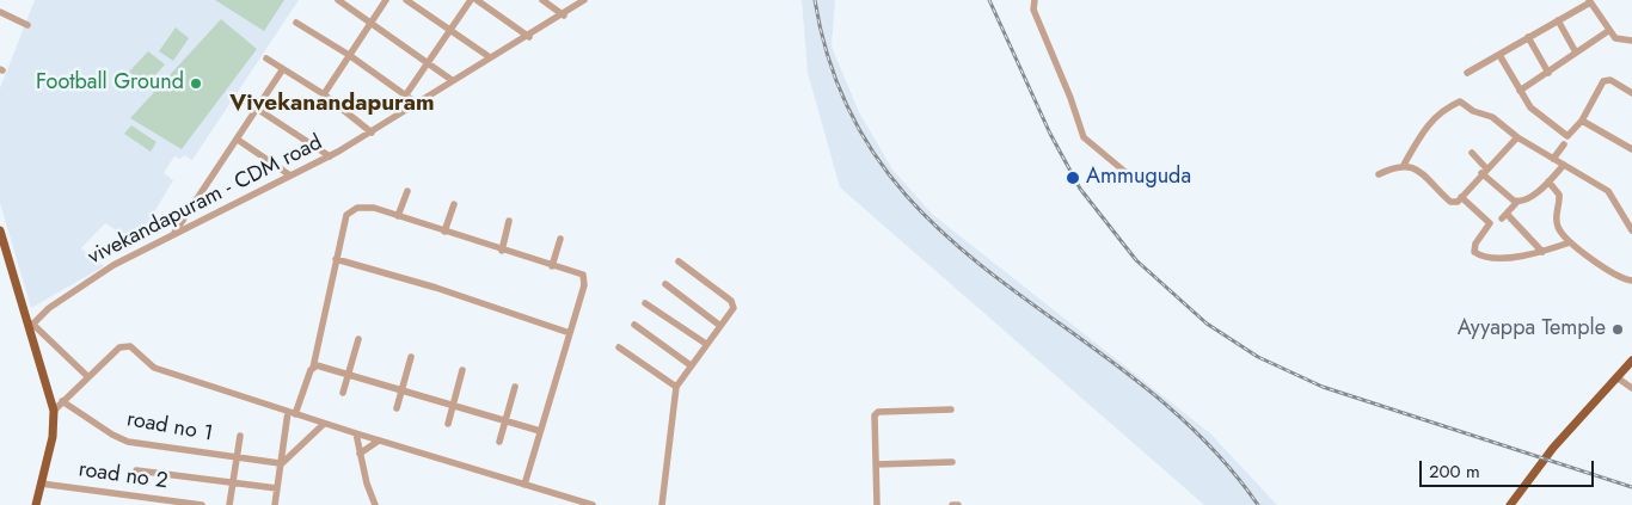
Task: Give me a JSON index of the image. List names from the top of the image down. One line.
{"streets":{"street":["vivekandapuram - CDM road","road no 1","road no 2"]},"districts":["Vivekanandapuram"],"places":["Football Ground","Ammuguda","Ayyappa Temple"],"scale_bar":"200 m"}
